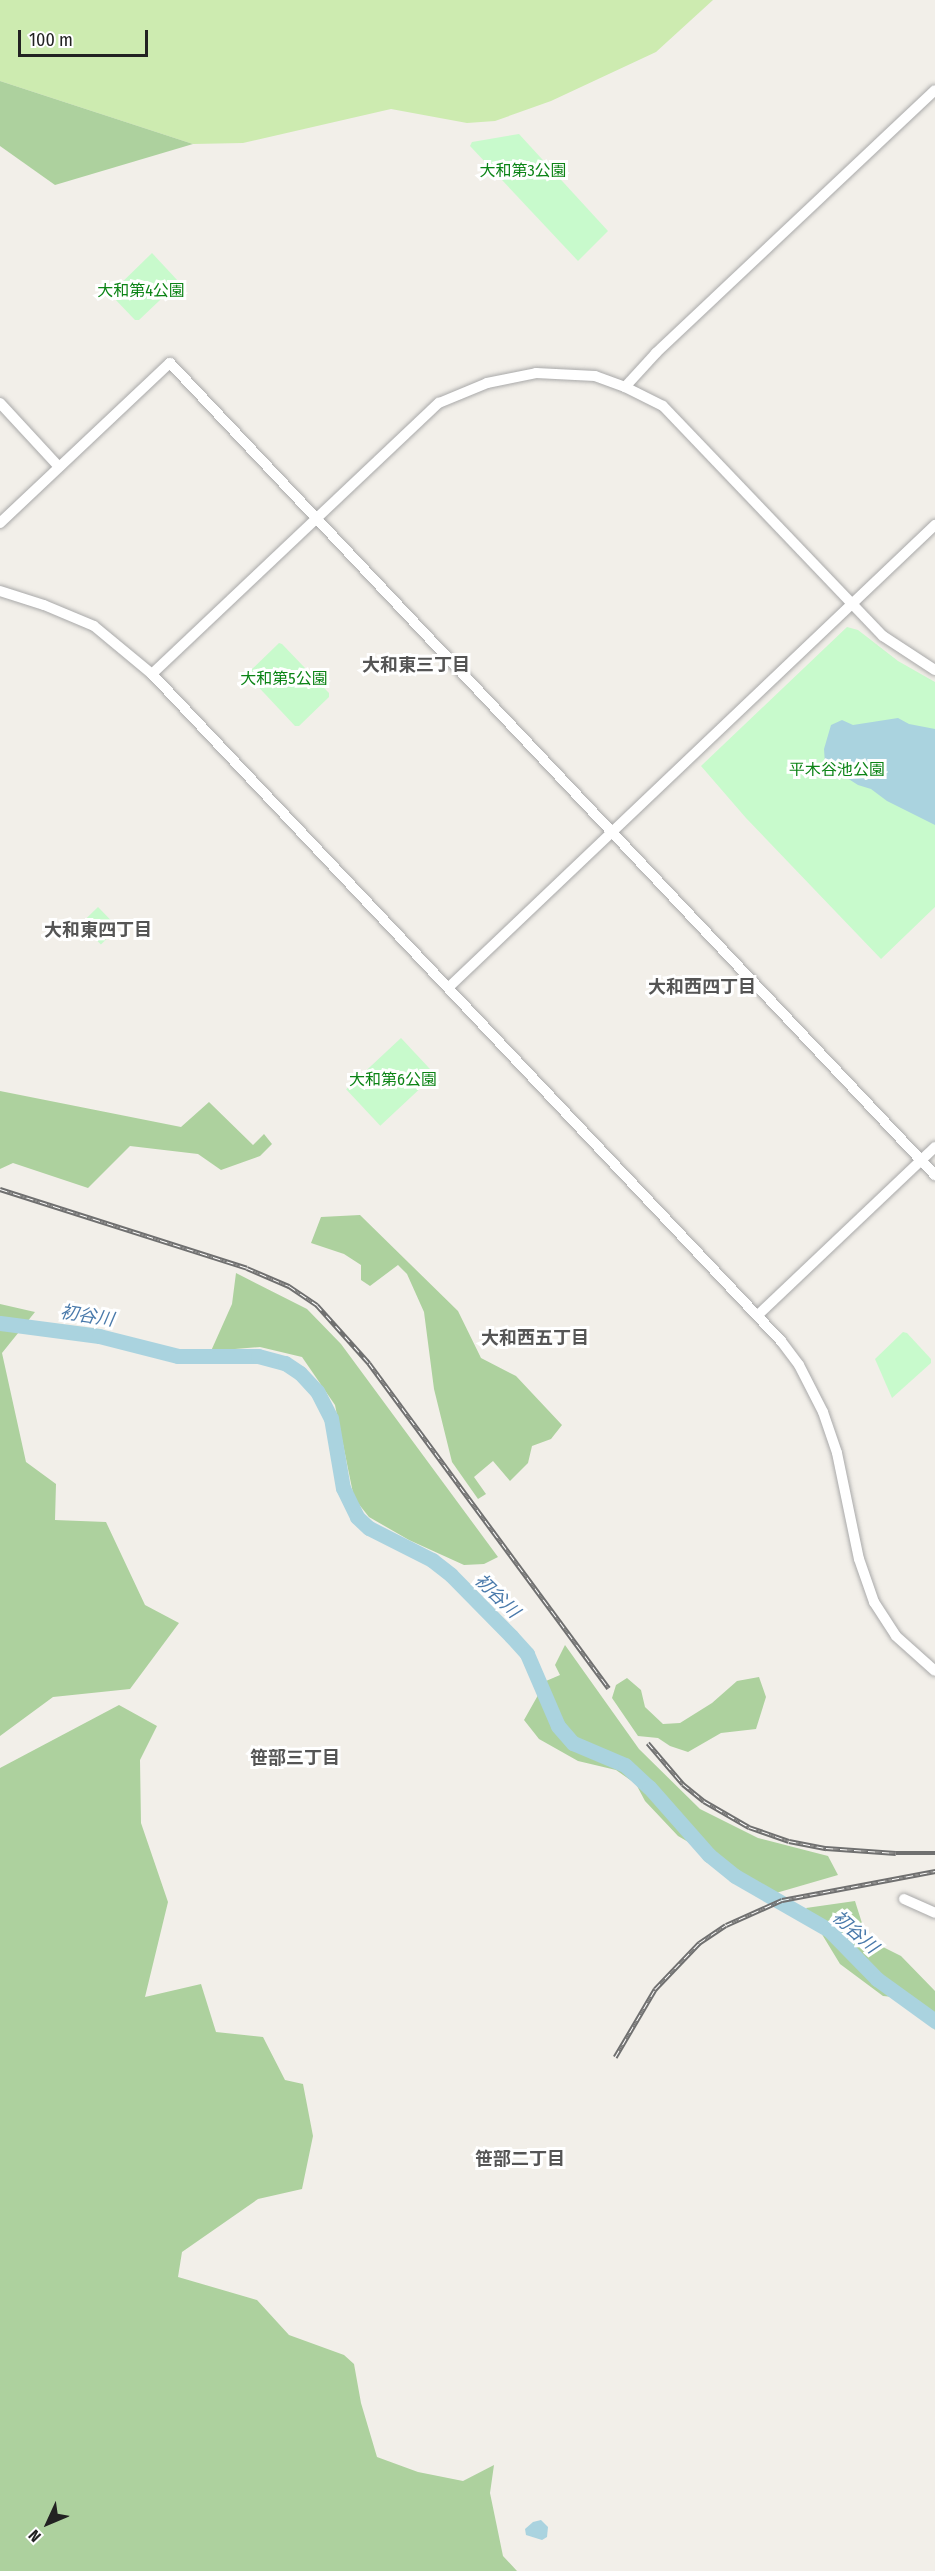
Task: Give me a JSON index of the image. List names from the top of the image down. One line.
{"districts":["大和東三丁目","大和東四丁目","大和西四丁目","大和西五丁目","笹部三丁目","笹部二丁目"],"water":["初谷川"],"parks":["大和第3公園","大和第4公園","大和第5公園","平木谷池公園","大和第6公園"],"scale_bar":"100 m","north":"bottom left"}
